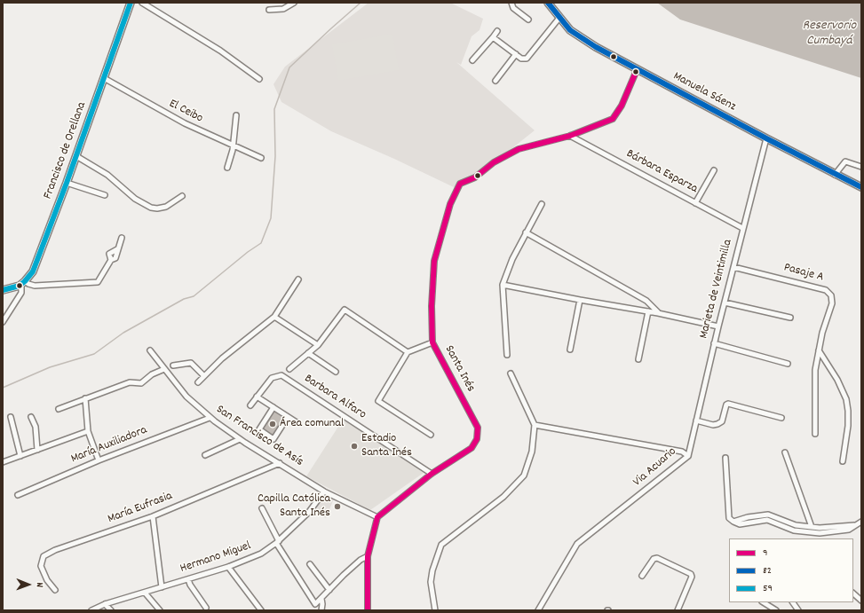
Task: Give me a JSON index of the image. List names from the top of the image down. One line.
{"streets":{"street":["Manuela Sáenz","El Ceibo","Francisco de Orellana","Bárbara Esparza","Pasaje A","Marieta de Veintimilla","Santa Inés","Barbara Alfaro","San Francisco de Asís","María Auxiliadora","Via Acuario","María Eufrasia","Hermano Miguel"]},"crossings":[["Manuela Sáenz","Marieta de Veintimilla"],["Manuela Sáenz","Santa Inés"],["El Ceibo","Francisco de Orellana"],["Bárbara Esparza","Marieta de Veintimilla"],["Bárbara Esparza","Santa Inés"],["Pasaje A","Marieta de Veintimilla"],["Marieta de Veintimilla","Via Acuario"],["Santa Inés","Barbara Alfaro"],["Santa Inés","San Francisco de Asís"],["San Francisco de Asís","María Auxiliadora"],["San Francisco de Asís","María Eufrasia"],["San Francisco de Asís","Hermano Miguel"]],"water":["Reservorio Cumbayá"],"places":["Área comunal","Estadio Santa Inés","Capilla Católica Santa Inés"],"lines":["transit line 82","transit line 59","transit line 9"],"legend":["9","82","59"],"north":"right"}
